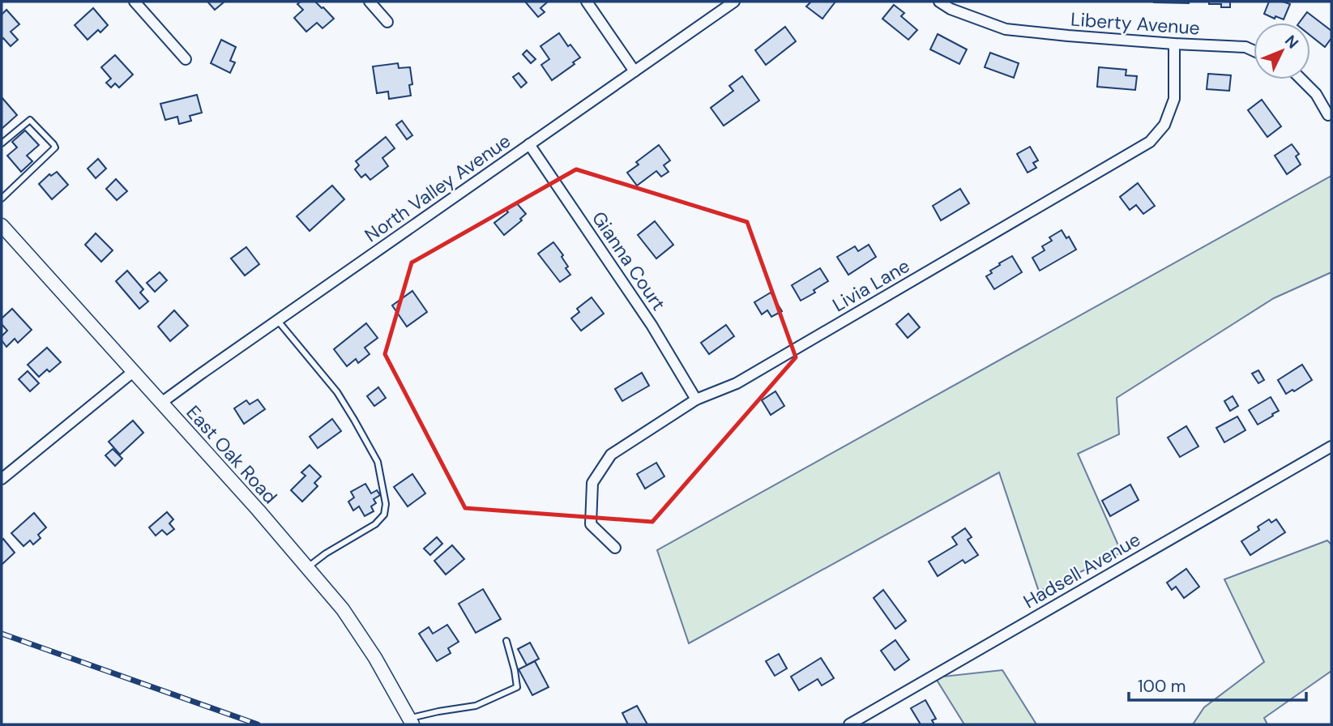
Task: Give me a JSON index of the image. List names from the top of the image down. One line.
{"streets":{"street":["Liberty Avenue","North Valley Avenue","Gianna Court","Livia Lane","East Oak Road","Hadsell Avenue"]},"crossings":[["Liberty Avenue","Livia Lane"],["North Valley Avenue","Gianna Court"],["North Valley Avenue","East Oak Road"],["Gianna Court","Livia Lane"]],"scale_bar":"100 m","north":"top right"}
